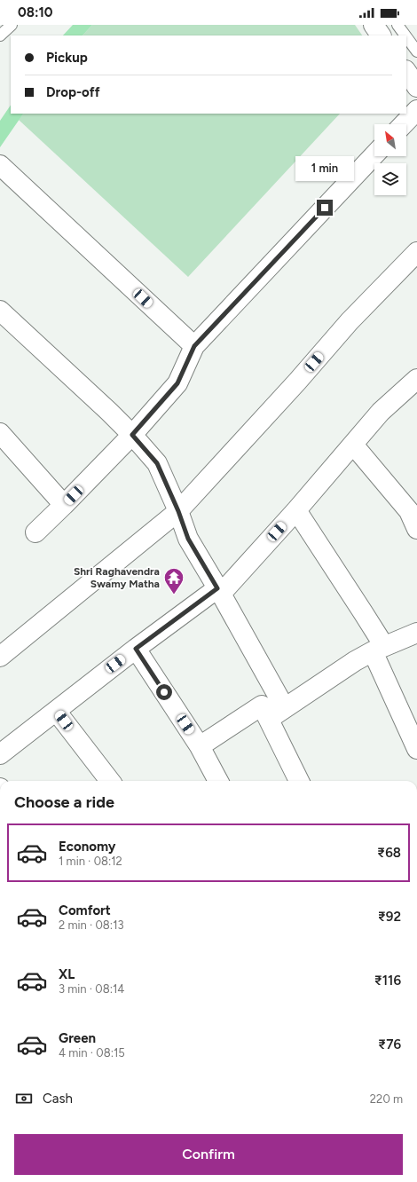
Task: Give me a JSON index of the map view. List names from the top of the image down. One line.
{"places":{"temple":["Shri Raghavendra Swamy Matha"]},"north":"top left","page":{"status":"08:10","banner":["Pickup","Drop-off"],"bubble":"1 min","heading":"Choose a ride","list":[{"name":"Economy","note":"1 min · 08:12","value":"₹68"},{"name":"Comfort","note":"2 min · 08:13","value":"₹92"},{"name":"XL","note":"3 min · 08:14","value":"₹116"},{"name":"Green","note":"4 min · 08:15","value":"₹76"}],"pay":["Cash","220 m"],"buttons":"Confirm"}}
